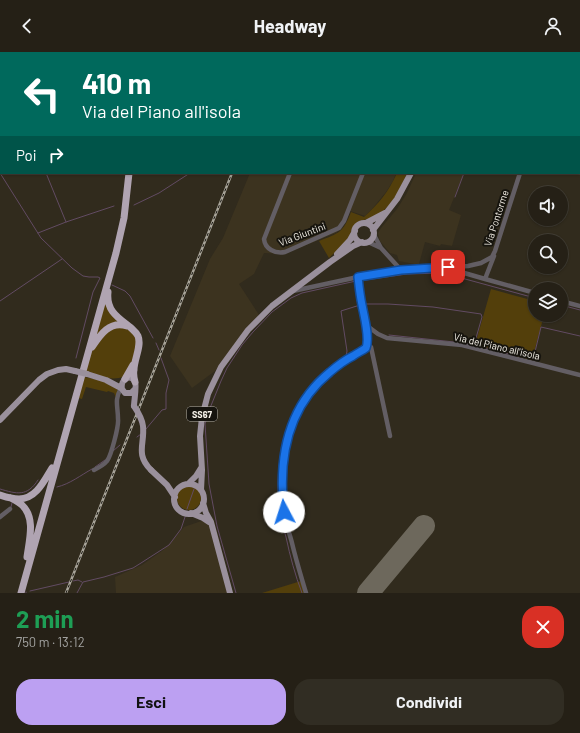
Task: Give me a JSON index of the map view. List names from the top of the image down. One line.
{"streets":{"main road":["SS67"],"street":["Via Pontorme","Via Giuntini","Via del Piano all'isola"]},"crossings":[["Via Pontorme","SS67"]],"page":{"header":"Headway","turn":["410 m","Via del Piano all'isola"],"then":"Poi","heading":["2 min","750 m · 13:12"],"buttons":["Esci","Condividi"]}}
